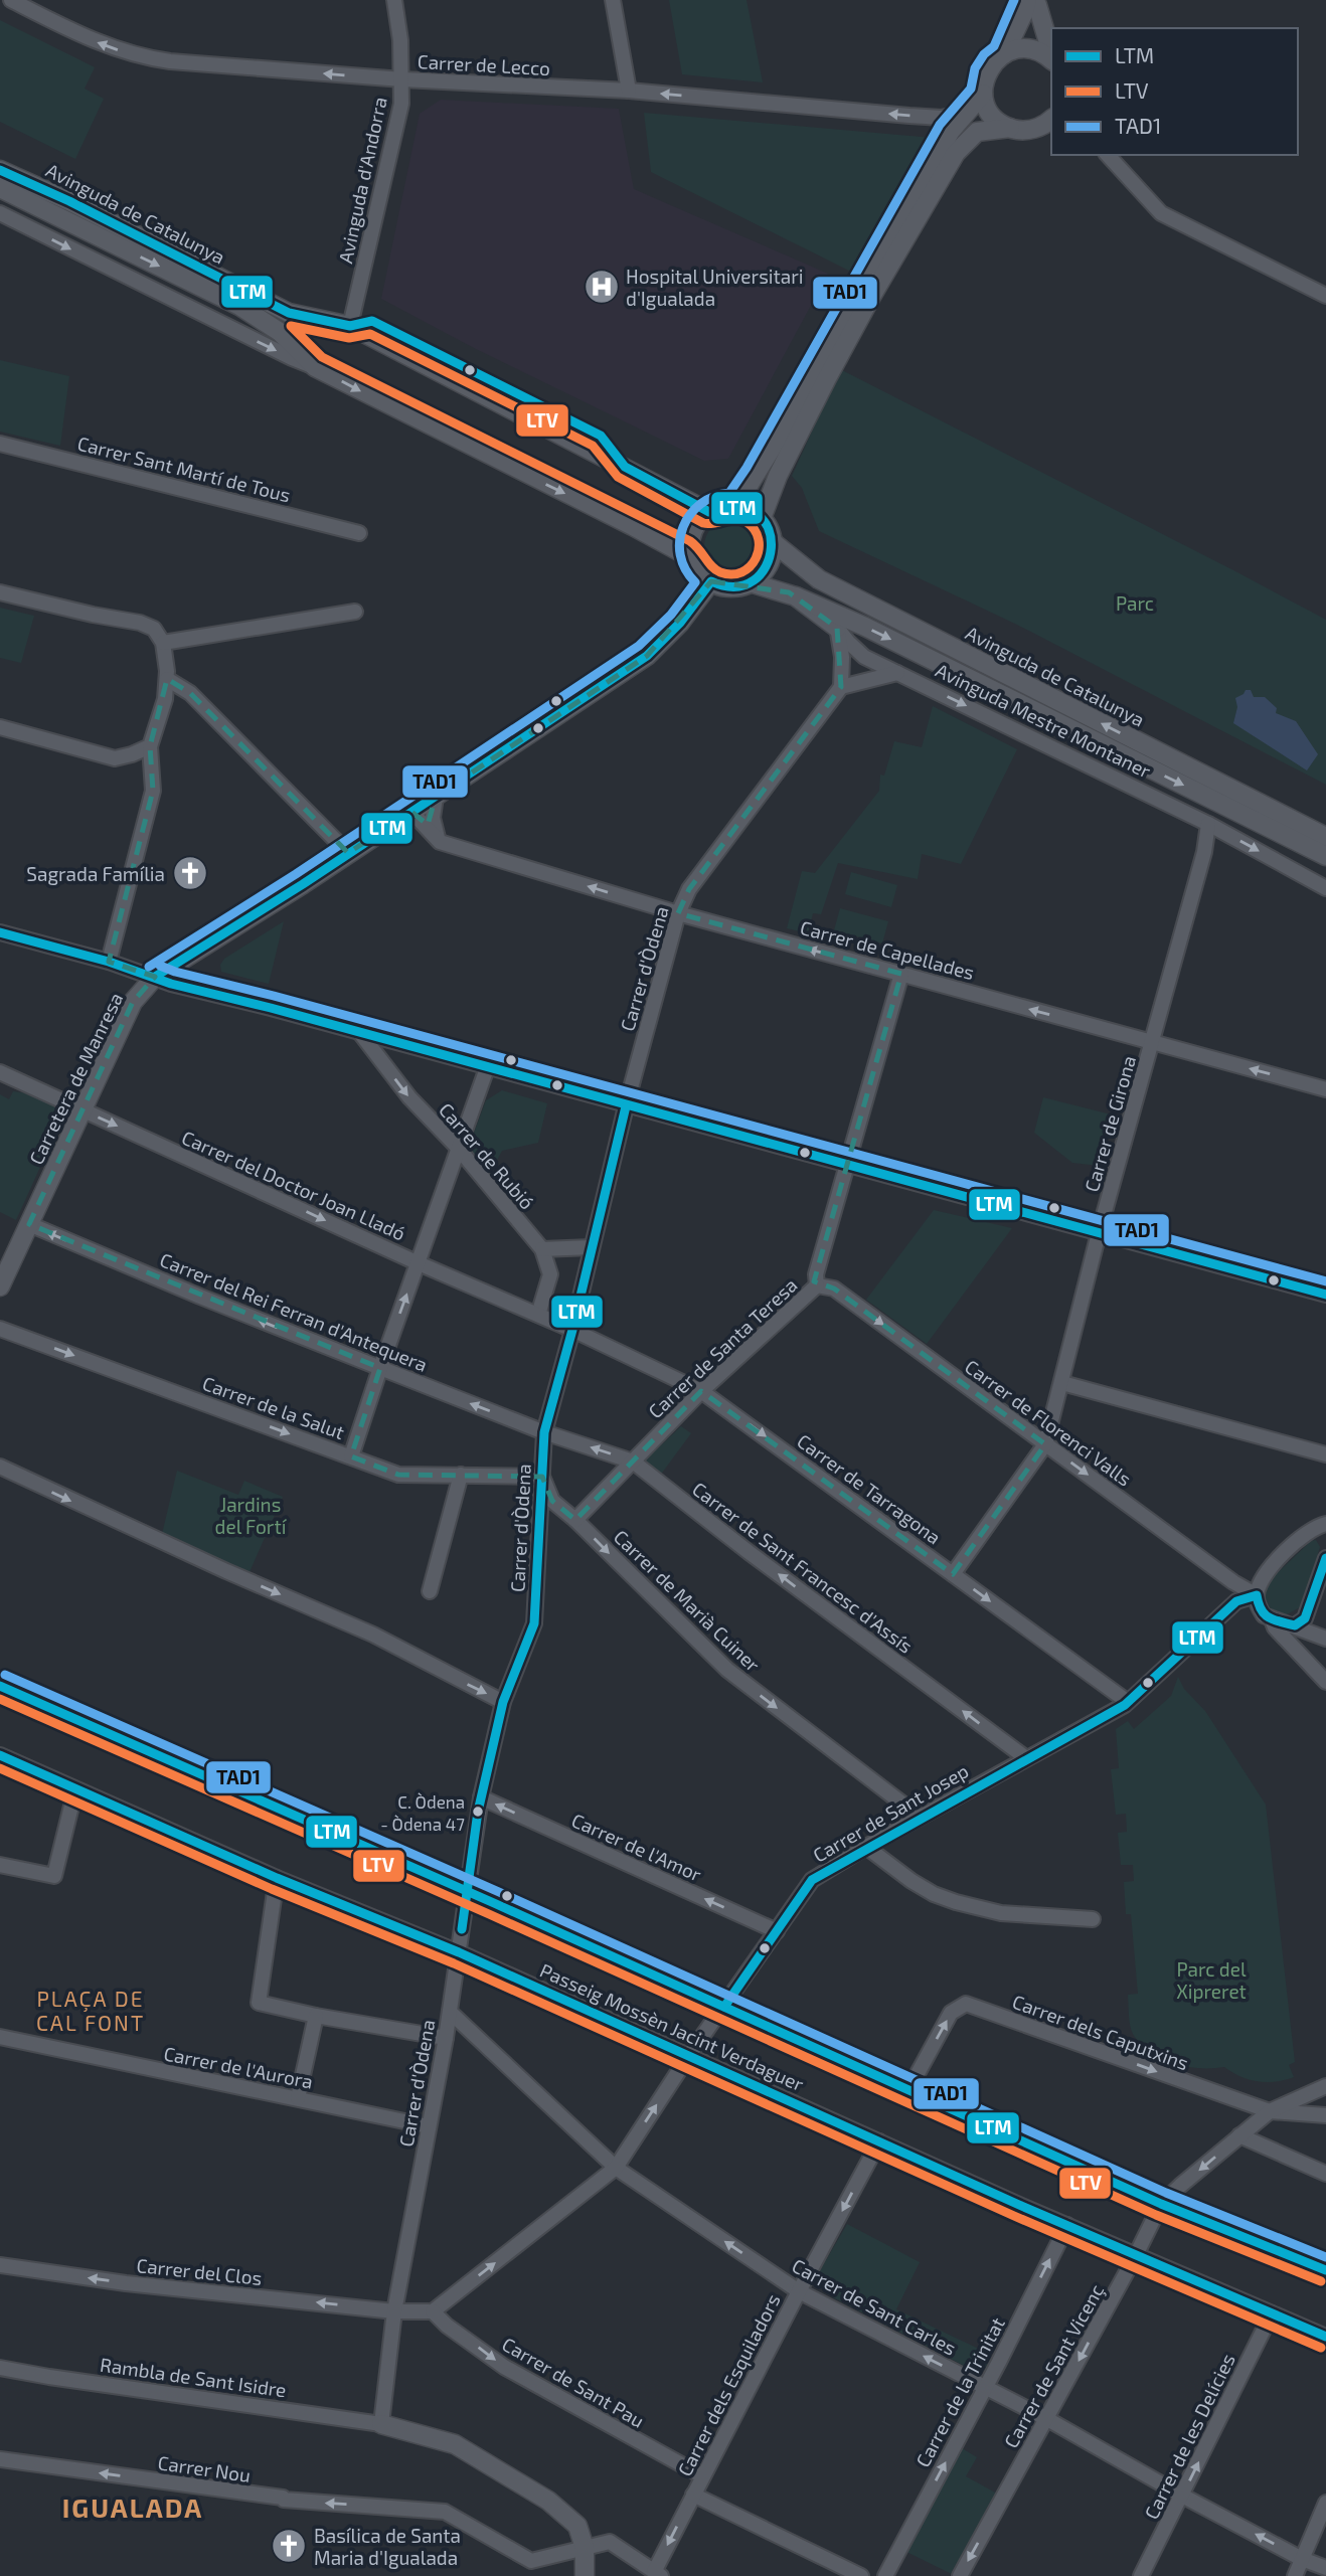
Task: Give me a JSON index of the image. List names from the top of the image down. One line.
{"streets":{"street":["Carrer de Lecco","Avinguda d'Andorra","Avinguda de Catalunya","Carrer Sant Martí de Tous","Avinguda Mestre Montaner","Carrer de Capellades","Carrer d'Òdena","Carretera de Manresa","Carrer de Girona","Carrer de Rubió","Carrer del Doctor Joan Lladó","Carrer del Rei Ferran d'Antequera","Carrer de Santa Teresa","Carrer de la Salut","Carrer de Florenci Valls","Carrer de Tarragona","Carrer de Sant Francesc d'Assís","Carrer de Marià Cuiner","Carrer de Sant Josep","Carrer de l'Amor","Passeig Mossèn Jacint Verdaguer","Carrer dels Caputxins","Carrer de l'Aurora","Carrer del Clos","Carrer de Sant Carles","Carrer de Sant Vicenç","Rambla de Sant Isidre","Carrer de Sant Pau","Carrer dels Esquiladors","Carrer de la Trinitat","Carrer de les Delícies","Carrer Nou"]},"crossings":[["Carrer de Lecco","Avinguda d'Andorra"],["Avinguda d'Andorra","Avinguda de Catalunya"],["Avinguda de Catalunya","Avinguda Mestre Montaner"],["Avinguda de Catalunya","Carretera de Manresa"],["Avinguda Mestre Montaner","Carretera de Manresa"],["Avinguda Mestre Montaner","Carrer de Girona"],["Carrer de Capellades","Carrer d'Òdena"],["Carrer de Capellades","Carrer de Girona"],["Carrer de Capellades","Carrer de Santa Teresa"],["Carrer d'Òdena","Carrer del Doctor Joan Lladó"],["Carrer d'Òdena","Carrer del Rei Ferran d'Antequera"],["Carrer d'Òdena","Carrer de la Salut"],["Carrer d'Òdena","Carrer de Tarragona"],["Carrer d'Òdena","Carrer de Sant Francesc d'Assís"],["Carrer d'Òdena","Carrer de Marià Cuiner"],["Carrer d'Òdena","Carrer de l'Amor"],["Carrer d'Òdena","Passeig Mossèn Jacint Verdaguer"],["Carrer d'Òdena","Carrer de l'Aurora"],["Carrer d'Òdena","Carrer del Clos"],["Carrer d'Òdena","Carrer de Sant Carles"],["Carrer d'Òdena","Rambla de Sant Isidre"],["Carretera de Manresa","Carrer del Doctor Joan Lladó"],["Carretera de Manresa","Carrer del Rei Ferran d'Antequera"],["Carrer de Girona","Carrer de Florenci Valls"],["Carrer de Girona","Carrer de Tarragona"],["Carrer del Doctor Joan Lladó","Carrer de Tarragona"],["Carrer del Rei Ferran d'Antequera","Carrer de Sant Francesc d'Assís"],["Carrer de Santa Teresa","Carrer de Florenci Valls"],["Carrer de Santa Teresa","Carrer de Tarragona"],["Carrer de Santa Teresa","Carrer de Sant Francesc d'Assís"],["Carrer de Santa Teresa","Carrer de Marià Cuiner"],["Carrer de la Salut","Carrer de Marià Cuiner"],["Carrer de Florenci Valls","Carrer de Sant Josep"],["Carrer de Tarragona","Carrer de Sant Josep"],["Carrer de Sant Francesc d'Assís","Carrer de Sant Josep"],["Carrer de Marià Cuiner","Carrer de Sant Josep"],["Carrer de Sant Josep","Carrer de l'Amor"],["Carrer de Sant Josep","Passeig Mossèn Jacint Verdaguer"],["Carrer de Sant Josep","Carrer del Clos"],["Carrer de Sant Josep","Carrer de Sant Carles"],["Carrer de Sant Josep","Carrer de Sant Pau"],["Passeig Mossèn Jacint Verdaguer","Carrer dels Caputxins"],["Passeig Mossèn Jacint Verdaguer","Carrer de Sant Vicenç"],["Passeig Mossèn Jacint Verdaguer","Carrer dels Esquiladors"],["Passeig Mossèn Jacint Verdaguer","Carrer de la Trinitat"],["Passeig Mossèn Jacint Verdaguer","Carrer de les Delícies"],["Carrer dels Caputxins","Carrer de Sant Vicenç"],["Carrer del Clos","Carrer de Sant Pau"],["Carrer de Sant Carles","Carrer de Sant Vicenç"],["Carrer de Sant Carles","Carrer dels Esquiladors"],["Carrer de Sant Carles","Carrer de la Trinitat"],["Carrer de Sant Carles","Carrer de les Delícies"],["Carrer de Sant Pau","Carrer dels Esquiladors"],["Carrer dels Esquiladors","Carrer Nou"]],"one_way":["Carrer de Lecco","Avinguda Mestre Montaner","Carrer de Capellades","Carrer de Rubió","Carrer del Doctor Joan Lladó","Carrer del Rei Ferran d'Antequera","Carrer de la Salut","Carrer de Tarragona","Carrer de Sant Francesc d'Assís","Carrer de Marià Cuiner","Carrer de l'Amor","Carrer del Clos","Carrer de Sant Carles","Carrer de Sant Vicenç","Carrer dels Esquiladors","Carrer de la Trinitat","Carrer de les Delícies","Carrer Nou"],"districts":["PLAÇA DE CAL FONT","IGUALADA"],"parks":["Parc","Jardins del Fortí","Parc del Xipreret"],"places":{"hospital":["Hospital Universitari d'Igualada"],"church":["Sagrada Família","Basílica de Santa Maria d'Igualada"],"other":["C. Òdena - Òdena 47"]},"lines":["transit line TAD1","transit line LTM","transit line LTV"],"legend":["LTM","LTV","TAD1"]}
